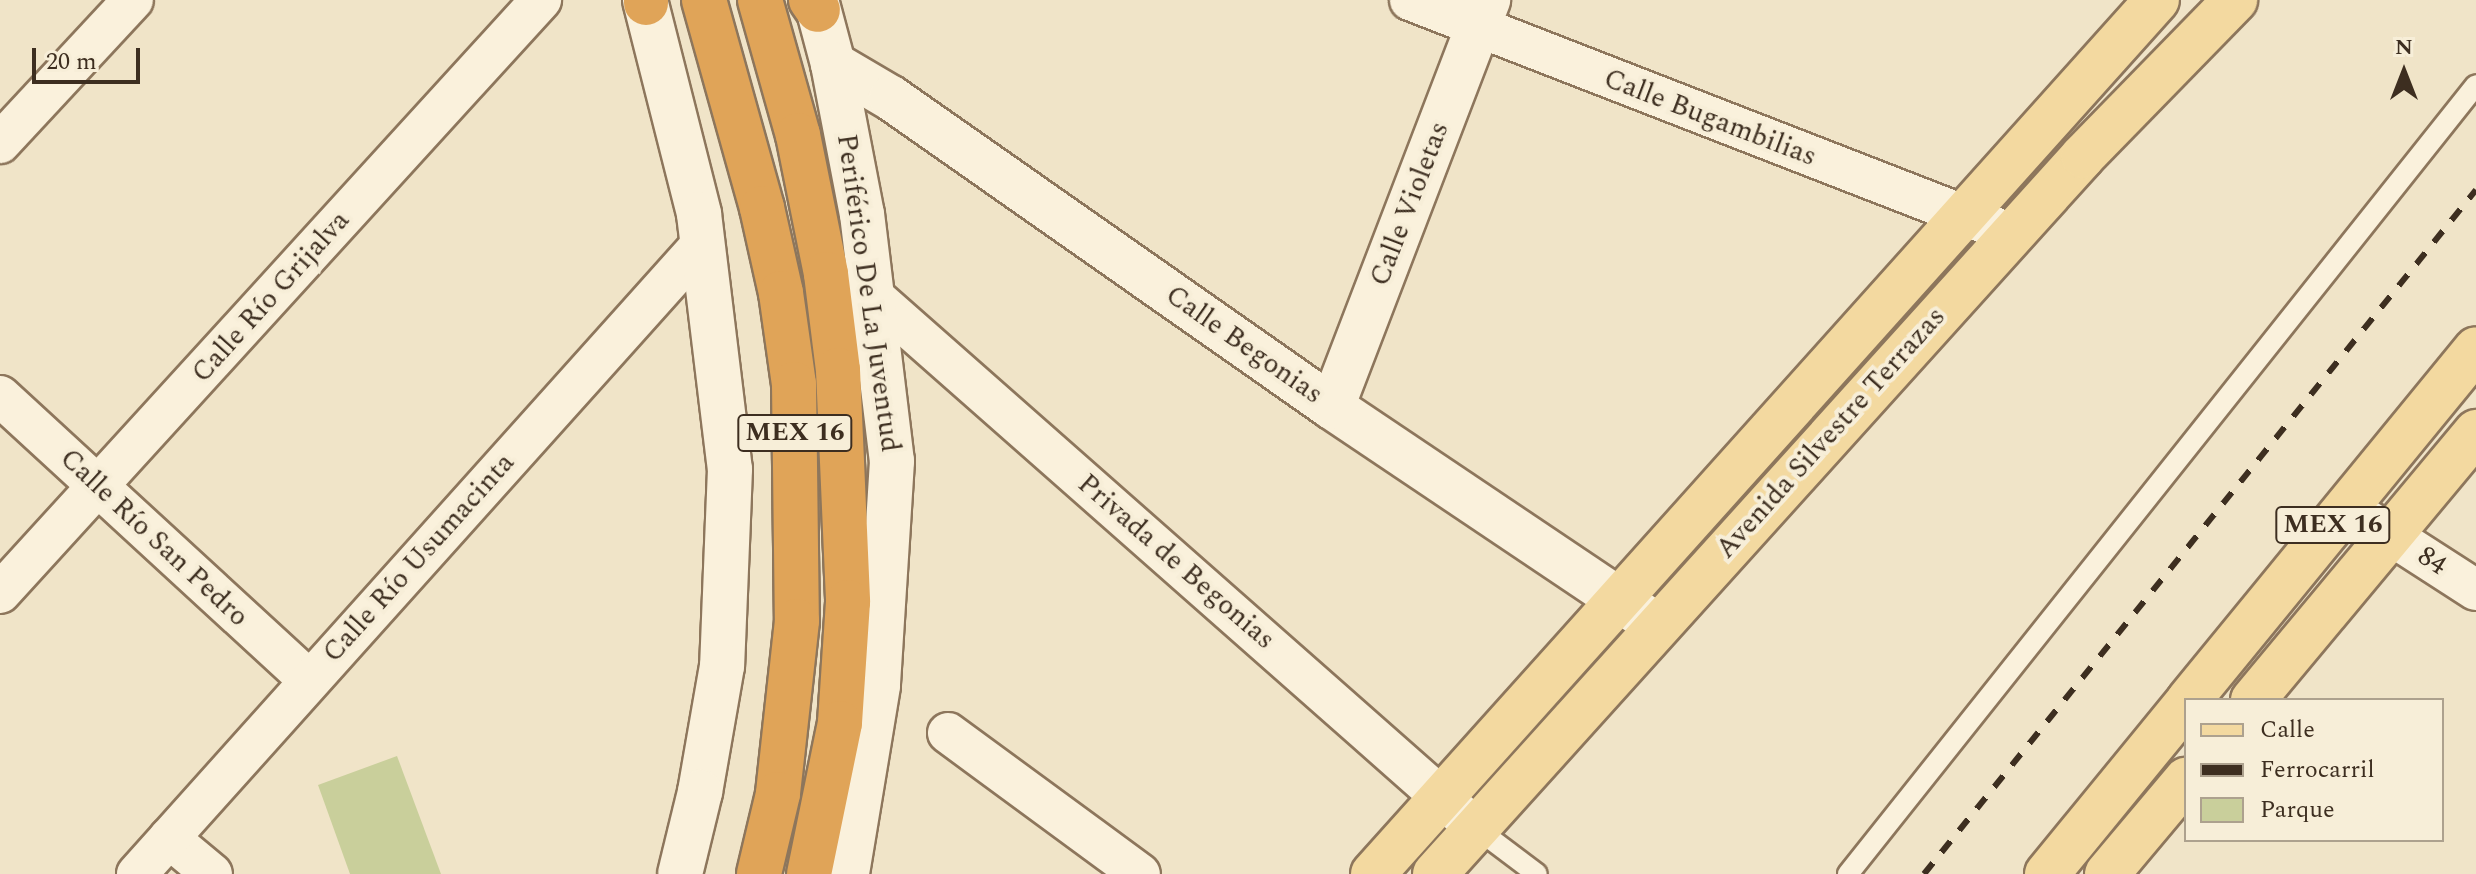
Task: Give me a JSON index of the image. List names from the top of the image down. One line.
{"streets":{"highway":["Periférico De La Juventud","MEX 16"],"main road":["Calle Violetas","Calle Begonias","Avenida Silvestre Terrazas"],"street":["Calle Bugambilias","Calle Río Grijalva","Calle Río San Pedro","Calle Río Usumacinta","84","Privada de Begonias"]},"crossings":[["Calle Bugambilias","Calle Violetas"],["Calle Bugambilias","Avenida Silvestre Terrazas"],["Calle Violetas","Calle Begonias"],["Periférico De La Juventud","Calle Begonias"],["Periférico De La Juventud","Privada de Begonias"],["Calle Río Grijalva","Calle Río San Pedro"],["Calle Begonias","Avenida Silvestre Terrazas"],["MEX 16","84"],["Avenida Silvestre Terrazas","Privada de Begonias"],["Calle Río San Pedro","Calle Río Usumacinta"]],"legend":["Calle","Ferrocarril","Parque"],"scale_bar":"20 m","north":"top"}
